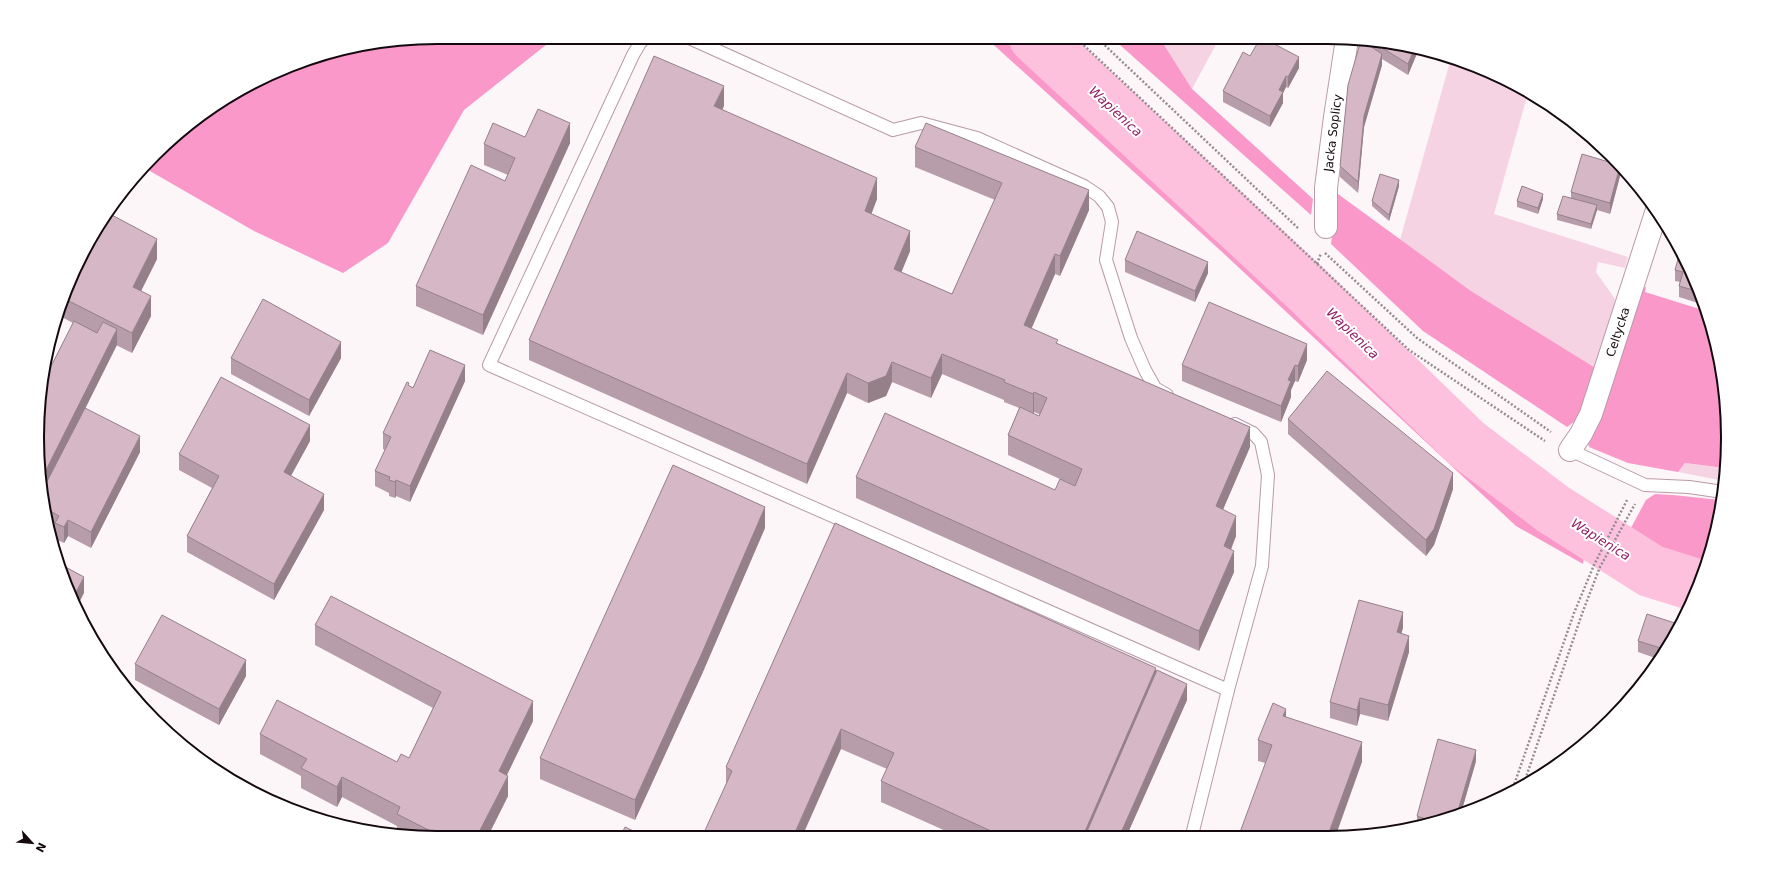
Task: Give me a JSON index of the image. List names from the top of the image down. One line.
{"streets":{"street":["Jacka Soplicy","Celtycka"]},"water":["Wapienica"],"north":"bottom right"}
